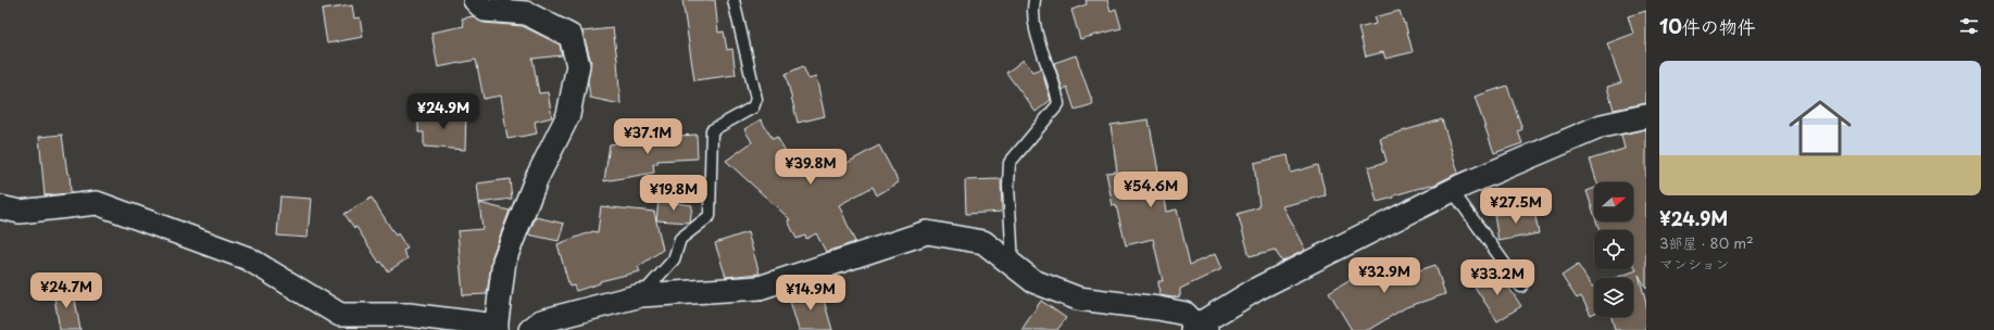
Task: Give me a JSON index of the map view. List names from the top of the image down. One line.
{"north":"right","page":{"heading":"10件の物件","list":[{"name":"¥24.9M","note":"3部屋 · 80 m² · マンション"}],"price":["¥24.9M","¥37.1M","¥39.8M","¥54.6M","¥19.8M","¥27.5M","¥32.9M","¥33.2M","¥24.7M","¥14.9M"]}}
